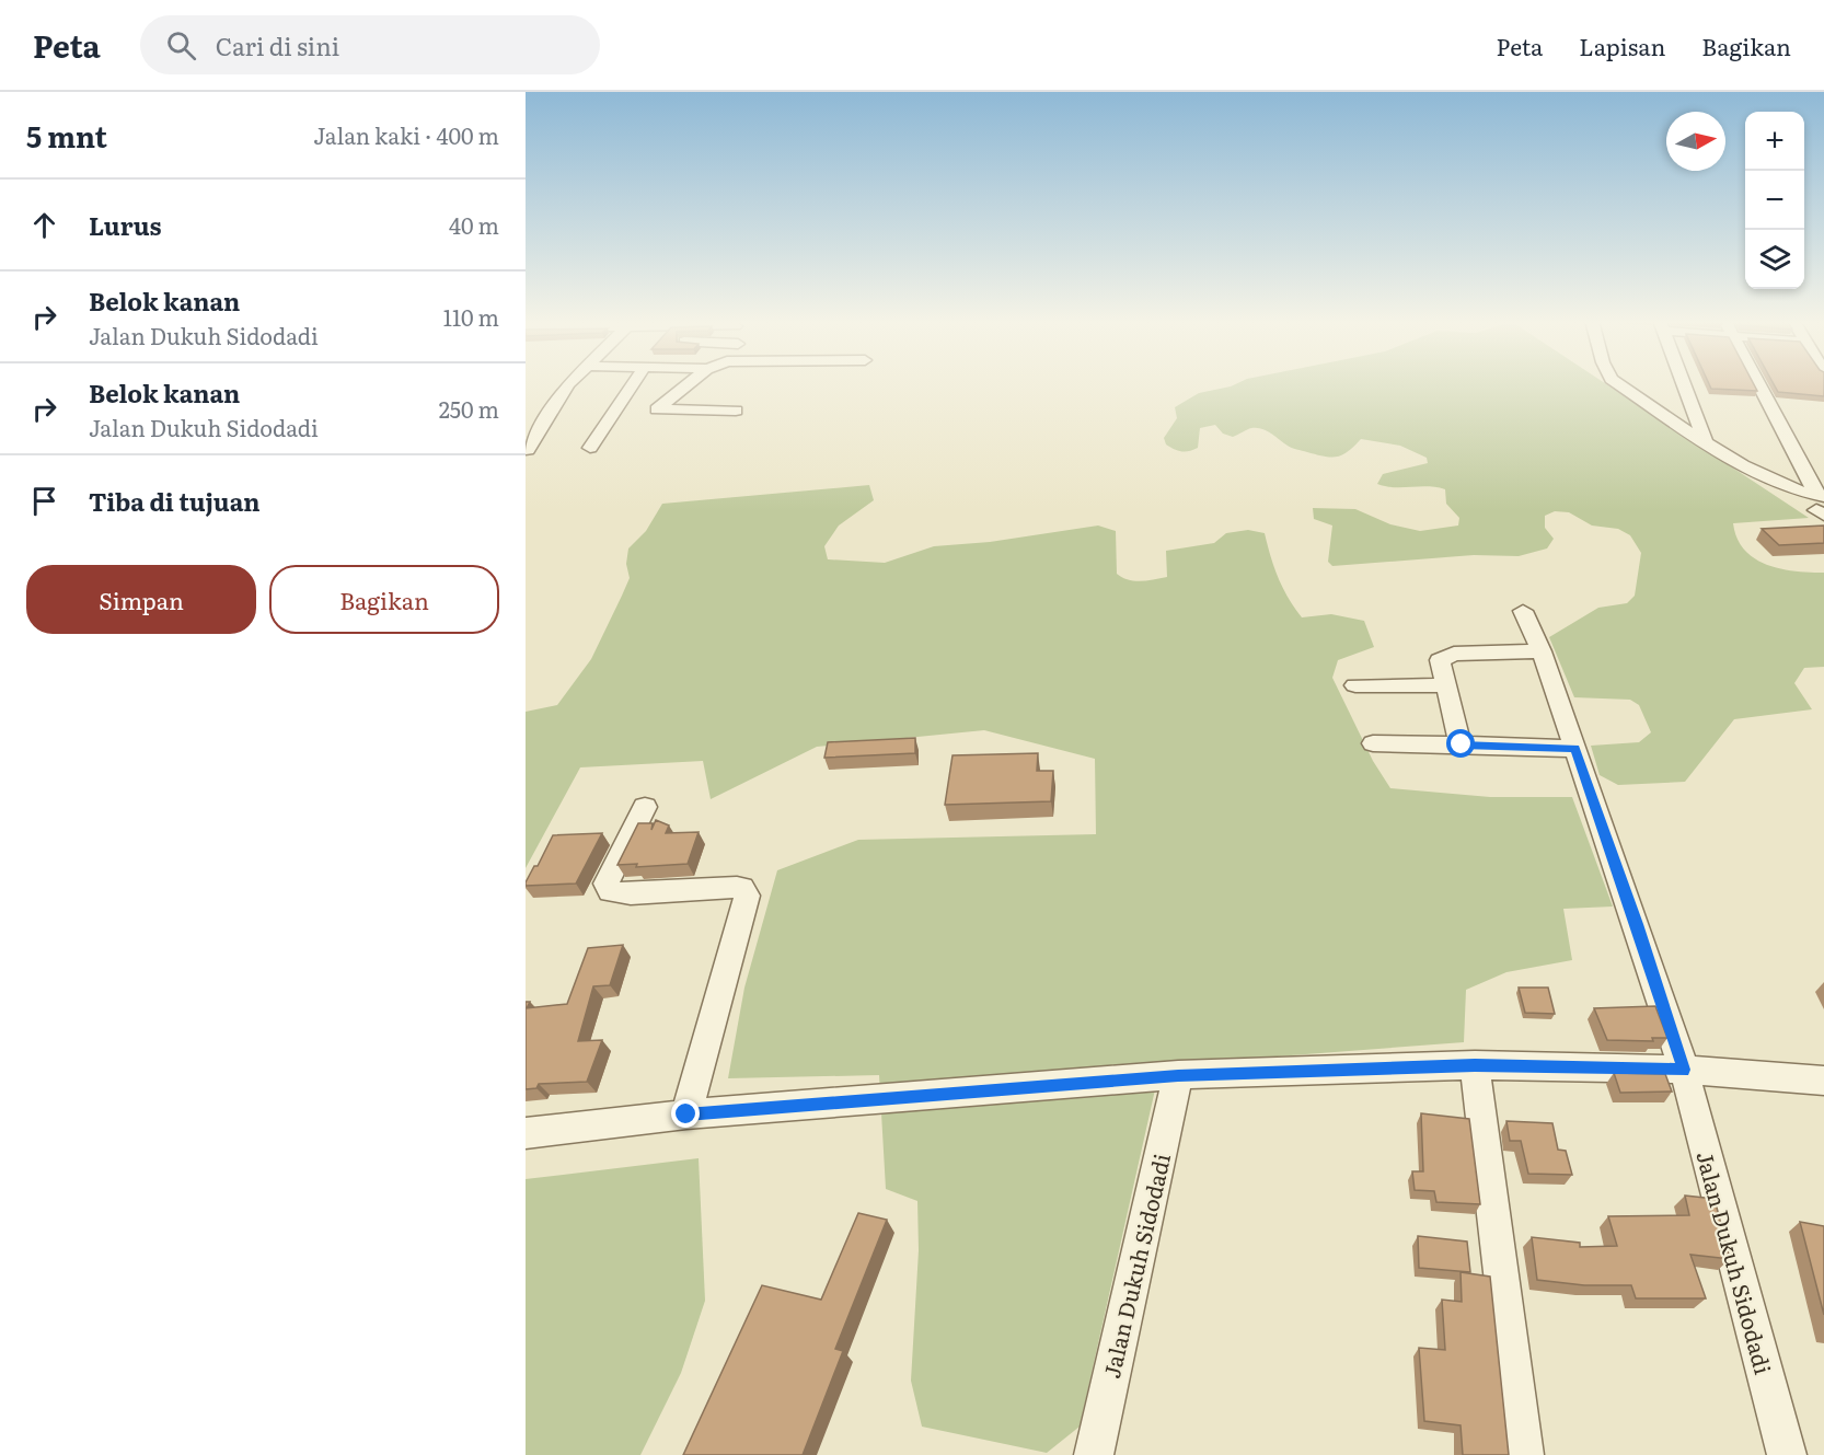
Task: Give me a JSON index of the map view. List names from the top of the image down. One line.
{"streets":{"street":["Jalan Dukuh Sidodadi"]},"north":"right","page":{"header":"Peta","search":"Cari di sini","nav":["Peta","Lapisan","Bagikan"],"heading":["5 mnt","Jalan kaki · 400 m"],"map_buttons":["+","−"],"list":[["Lurus","40 m"],["Belok kanan","Jalan Dukuh Sidodadi","110 m"],["Belok kanan","Jalan Dukuh Sidodadi","250 m"],"Tiba di tujuan"],"buttons":["Simpan","Bagikan"]}}
